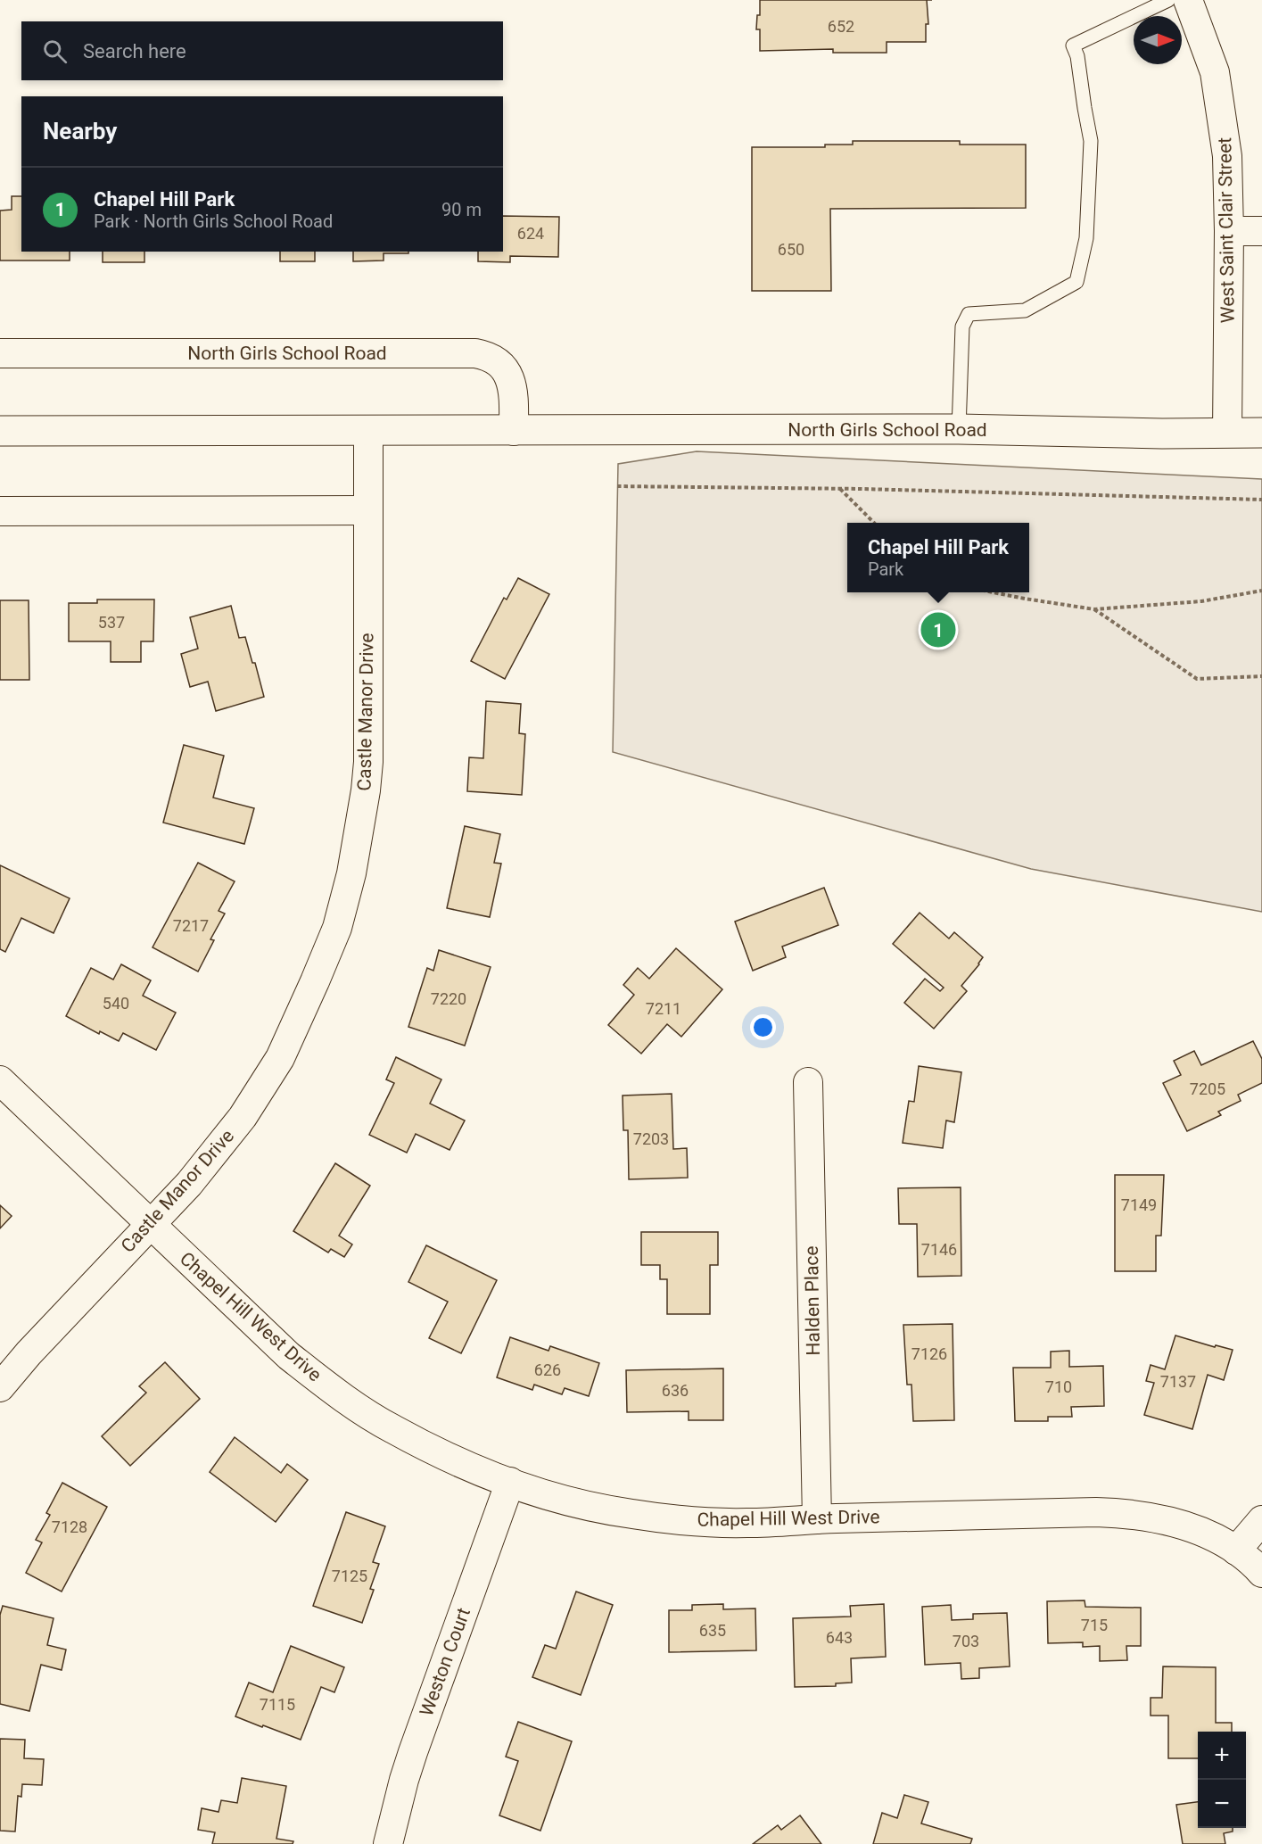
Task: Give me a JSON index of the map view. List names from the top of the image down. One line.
{"streets":{"main road":["North Girls School Road"],"street":["West Saint Clair Street","Castle Manor Drive","Halden Place","Chapel Hill West Drive","Weston Court"]},"crossings":[["West Saint Clair Street","North Girls School Road"],["North Girls School Road","Castle Manor Drive"],["Castle Manor Drive","Chapel Hill West Drive"],["Halden Place","Chapel Hill West Drive"],["Chapel Hill West Drive","Weston Court"]],"house_numbers":["652","624","650","537","7217","7220","540","7211","7205","7203","7149","7146","7126","626","7137","710","636","7128","7125","715","635","643","703","7115"],"north":"right","page":{"search":"Search here","heading":"Nearby","list":[{"mark":"1","name":"Chapel Hill Park","note":"Park · North Girls School Road","value":"90 m"}],"popup":["Chapel Hill Park","Park"],"pins":"1","map_buttons":["+","−"]}}
